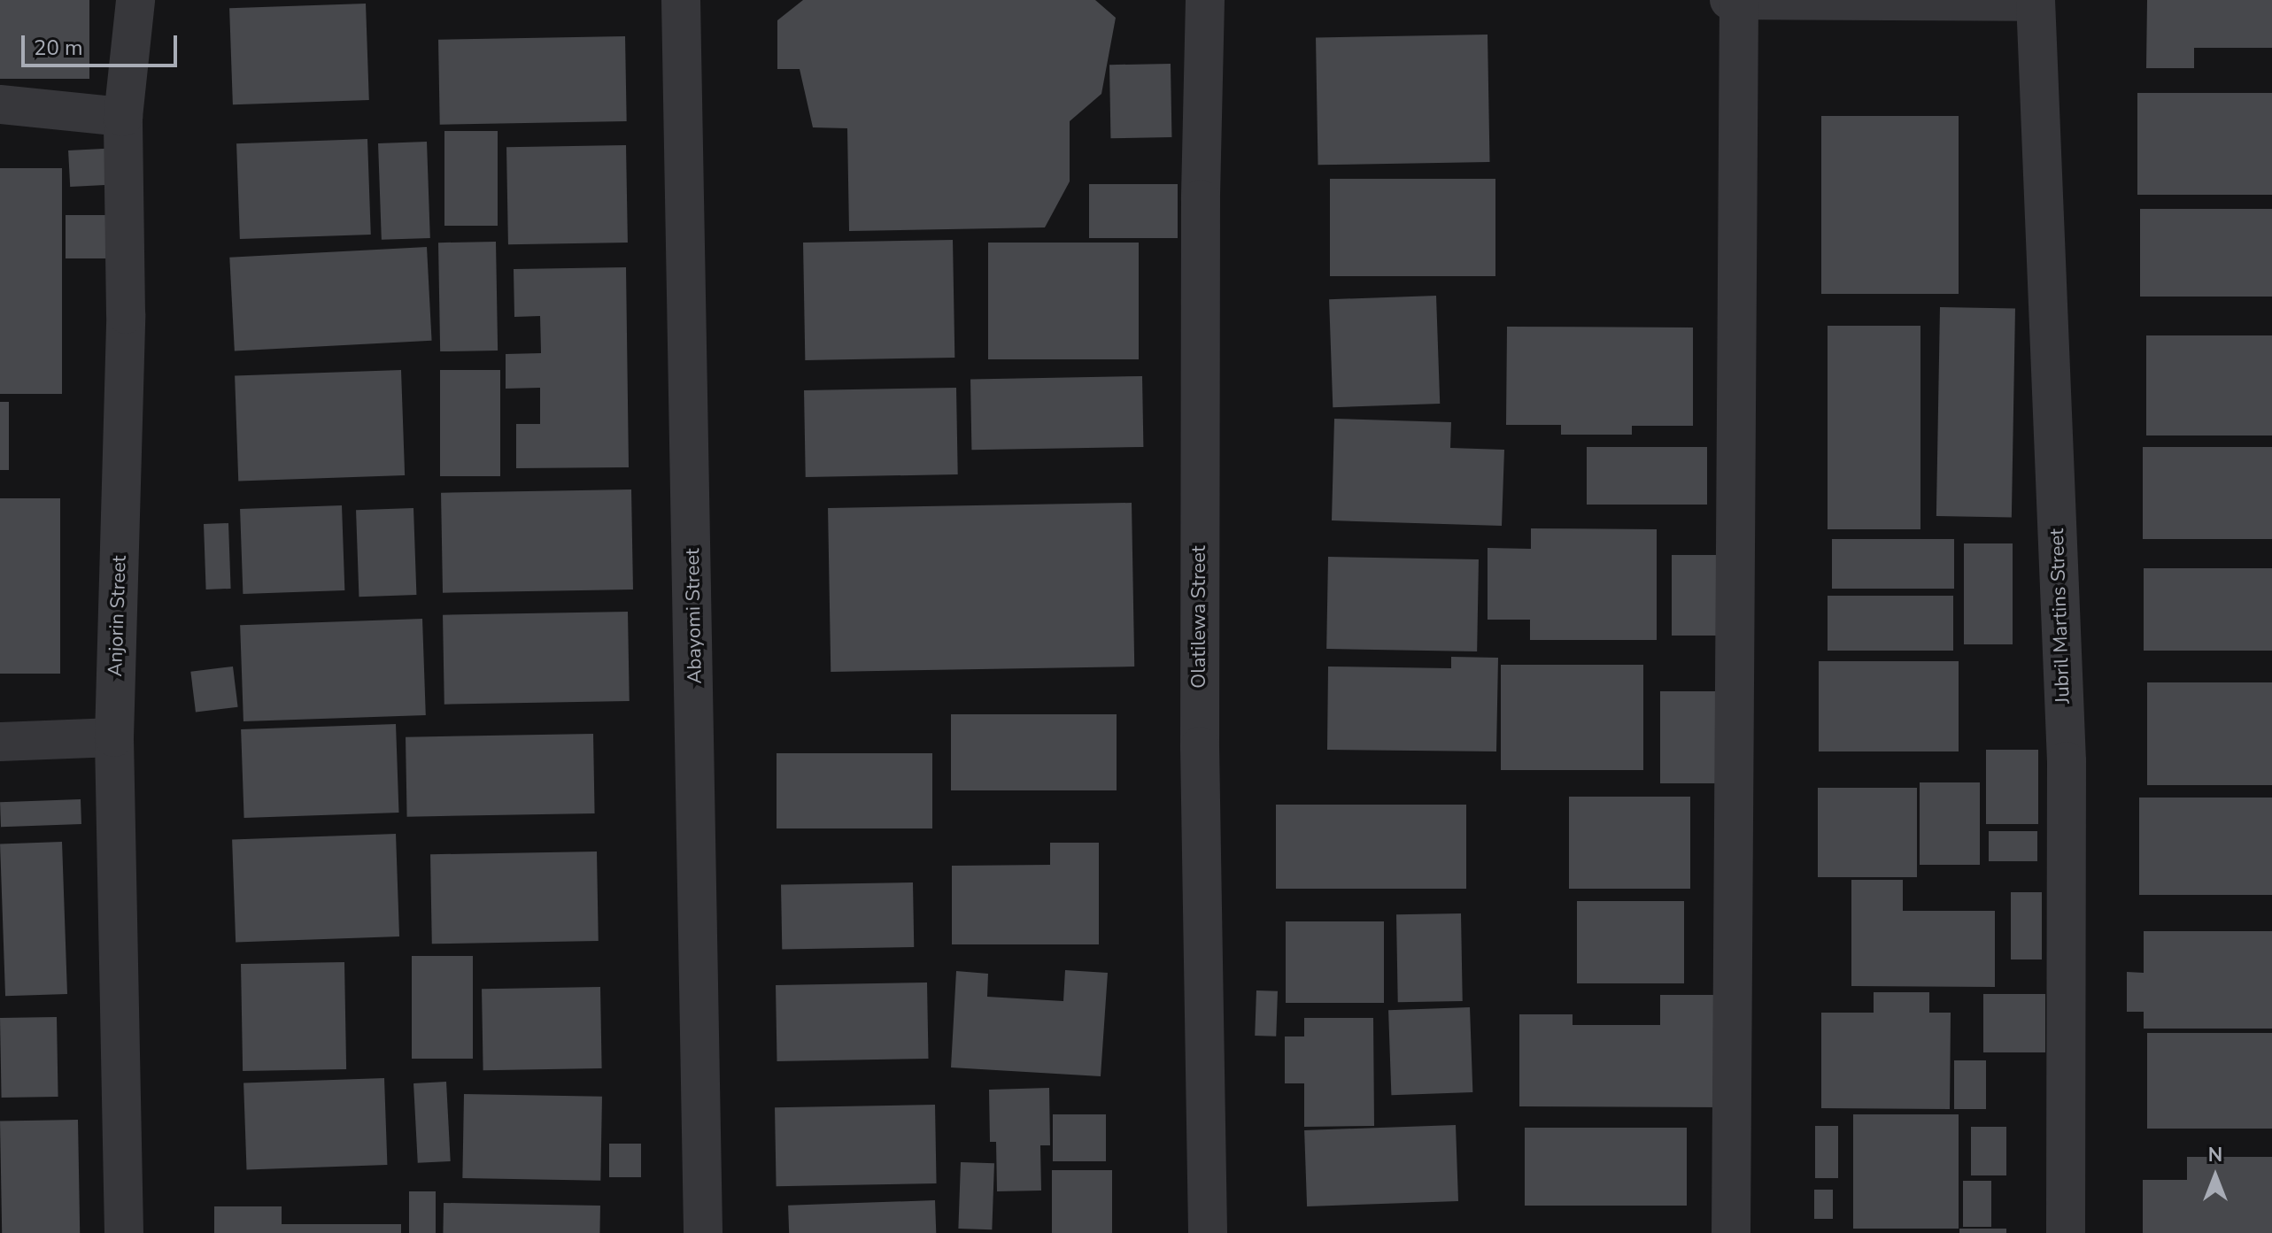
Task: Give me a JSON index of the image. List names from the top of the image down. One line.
{"streets":{"street":["Anjorin Street","Abayomi Street","Jubril Martins Street","Olatilewa Street"]},"scale_bar":"20 m","north":"top"}
